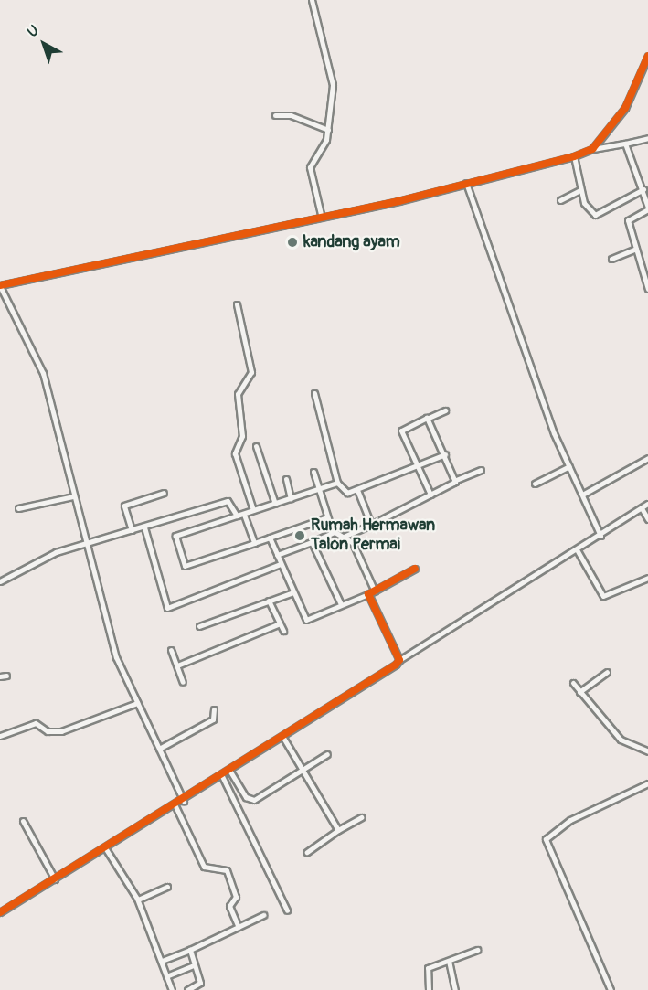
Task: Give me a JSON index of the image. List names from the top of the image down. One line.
{"places":["kandang ayam","Rumah Hermawan Talon Permai"],"north":"top left"}
